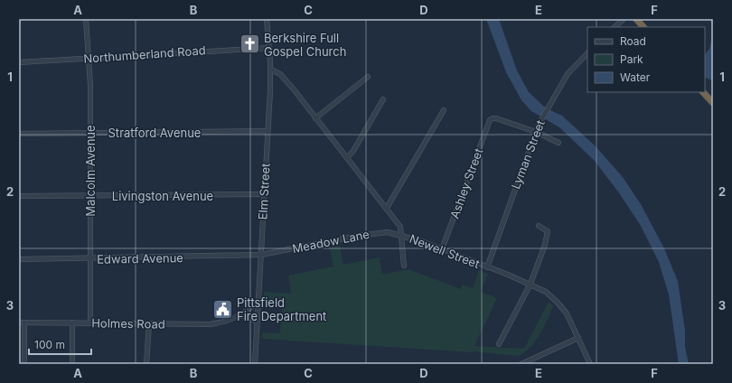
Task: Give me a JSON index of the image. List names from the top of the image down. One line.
{"streets":{"street":["Northumberland Road","Stratford Avenue","Lyman Street","Malcolm Avenue","Ashley Street","Elm Street","Livingston Avenue","Meadow Lane","Newell Street","Edward Avenue","Holmes Road"]},"crossings":[["Northumberland Road","Malcolm Avenue"],["Northumberland Road","Elm Street"],["Stratford Avenue","Malcolm Avenue"],["Stratford Avenue","Elm Street"],["Lyman Street","Ashley Street"],["Lyman Street","Newell Street"],["Malcolm Avenue","Livingston Avenue"],["Malcolm Avenue","Edward Avenue"],["Malcolm Avenue","Holmes Road"],["Ashley Street","Newell Street"],["Elm Street","Livingston Avenue"],["Elm Street","Meadow Lane"],["Elm Street","Newell Street"],["Elm Street","Edward Avenue"],["Elm Street","Holmes Road"],["Meadow Lane","Newell Street"],["Meadow Lane","Edward Avenue"]],"places":{"church":["Berkshire Full Gospel Church"],"public building":["Pittsfield Fire Department"]},"legend":["Road","Park","Water"],"scale_bar":"100 m","grid":{"columns":["A","B","C","D","E","F"],"rows":["1","2","3"]}}
